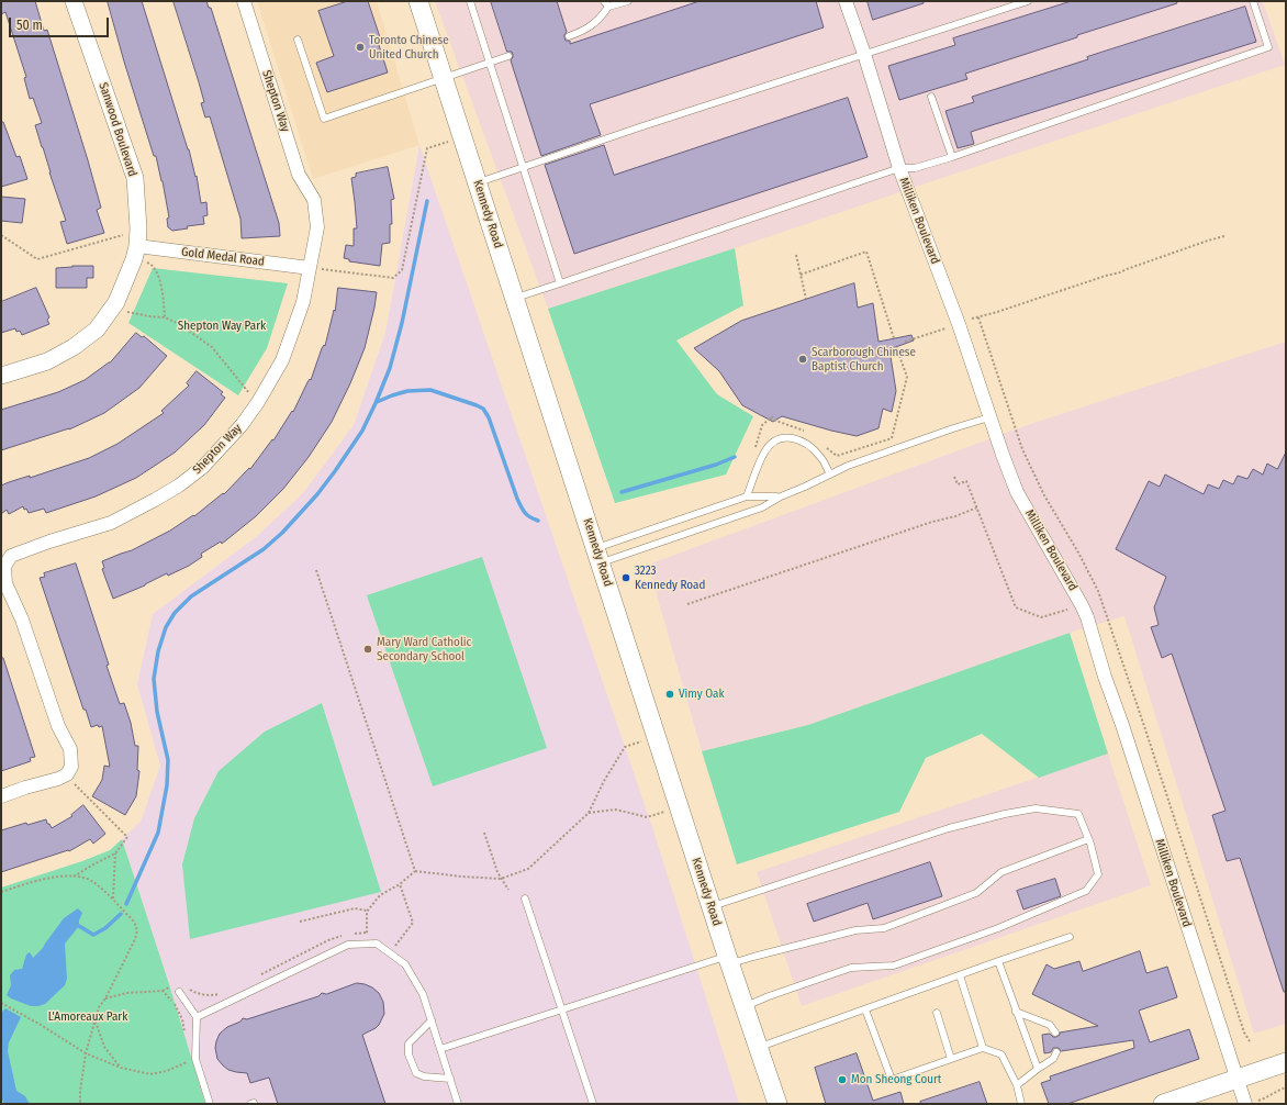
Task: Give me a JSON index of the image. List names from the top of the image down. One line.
{"streets":{"main road":["Kennedy Road"],"street":["Shepton Way","Sanwood Boulevard","Milliken Boulevard","Gold Medal Road"]},"crossings":[["Shepton Way","Gold Medal Road"],["Sanwood Boulevard","Gold Medal Road"]],"parks":["Shepton Way Park","L'Amoreaux Park"],"places":["Toronto Chinese United Church","Scarborough Chinese Baptist Church","3223 Kennedy Road","Mary Ward Catholic Secondary School","Vimy Oak","Mon Sheong Court"],"scale_bar":"50 m"}
